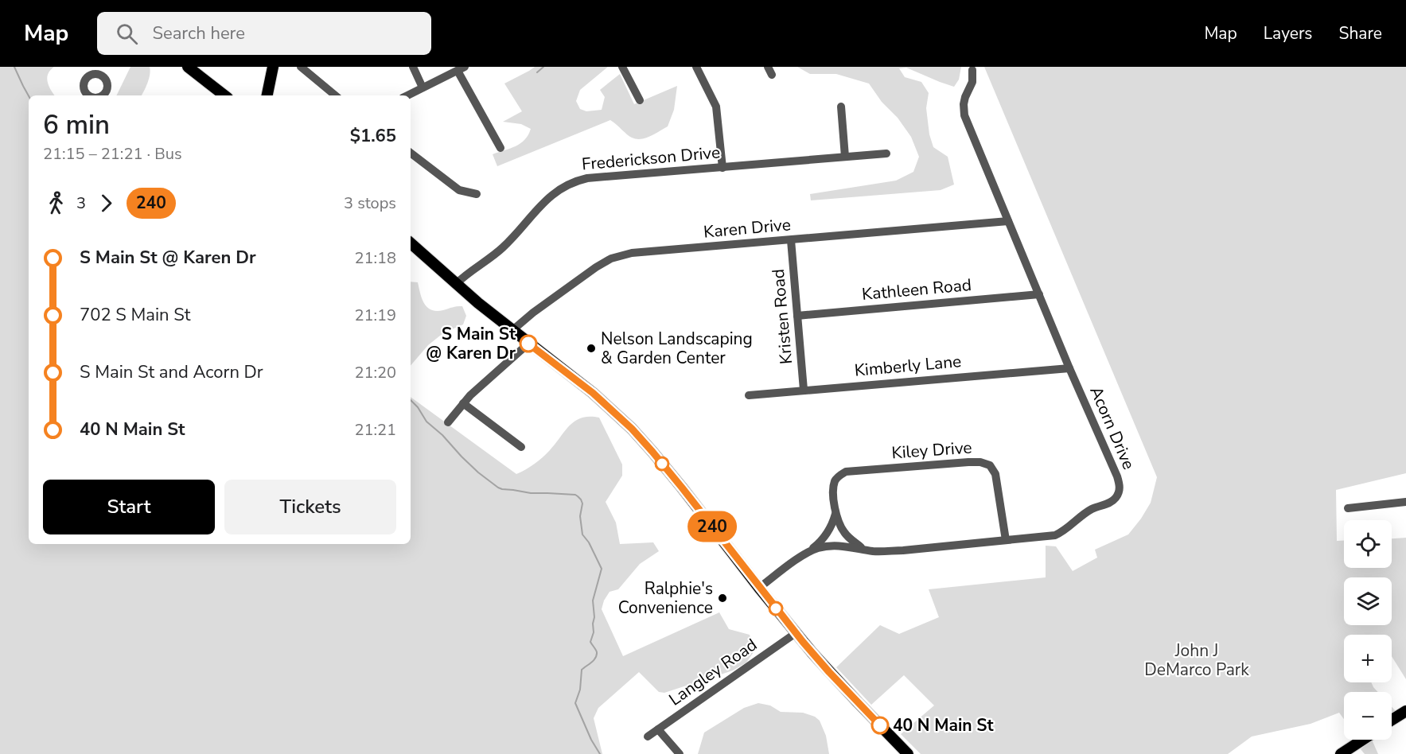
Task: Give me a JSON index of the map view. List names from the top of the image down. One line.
{"streets":{"street":["Frederickson Drive","Karen Drive","Kathleen Road","Kristen Road","Kimberly Lane","Acorn Drive","Kiley Drive","Langley Road"]},"crossings":[["Karen Drive","Kristen Road"],["Karen Drive","Acorn Drive"],["Kathleen Road","Kristen Road"],["Kathleen Road","Acorn Drive"],["Kristen Road","Kimberly Lane"],["Kimberly Lane","Acorn Drive"],["Acorn Drive","Kiley Drive"]],"parks":["John J DeMarco Park"],"places":["S Main St @ Karen Dr","Nelson Landscaping & Garden Center","Ralphie's Convenience","40 N Main St"],"lines":["bus line 240"],"page":{"header":"Map","search":"Search here","nav":["Map","Layers","Share"],"on_map":"240","heading":["6 min","21:15 – 21:21 · Bus","$1.65"],"legs":["3","240","3 stops"],"list":[{"name":"S Main St @ Karen Dr","value":"21:18"},{"name":"702 S Main St","value":"21:19"},{"name":"S Main St and Acorn Dr","value":"21:20"},{"name":"40 N Main St","value":"21:21"}],"buttons":["Start","Tickets"],"map_buttons":["+","−"]}}
